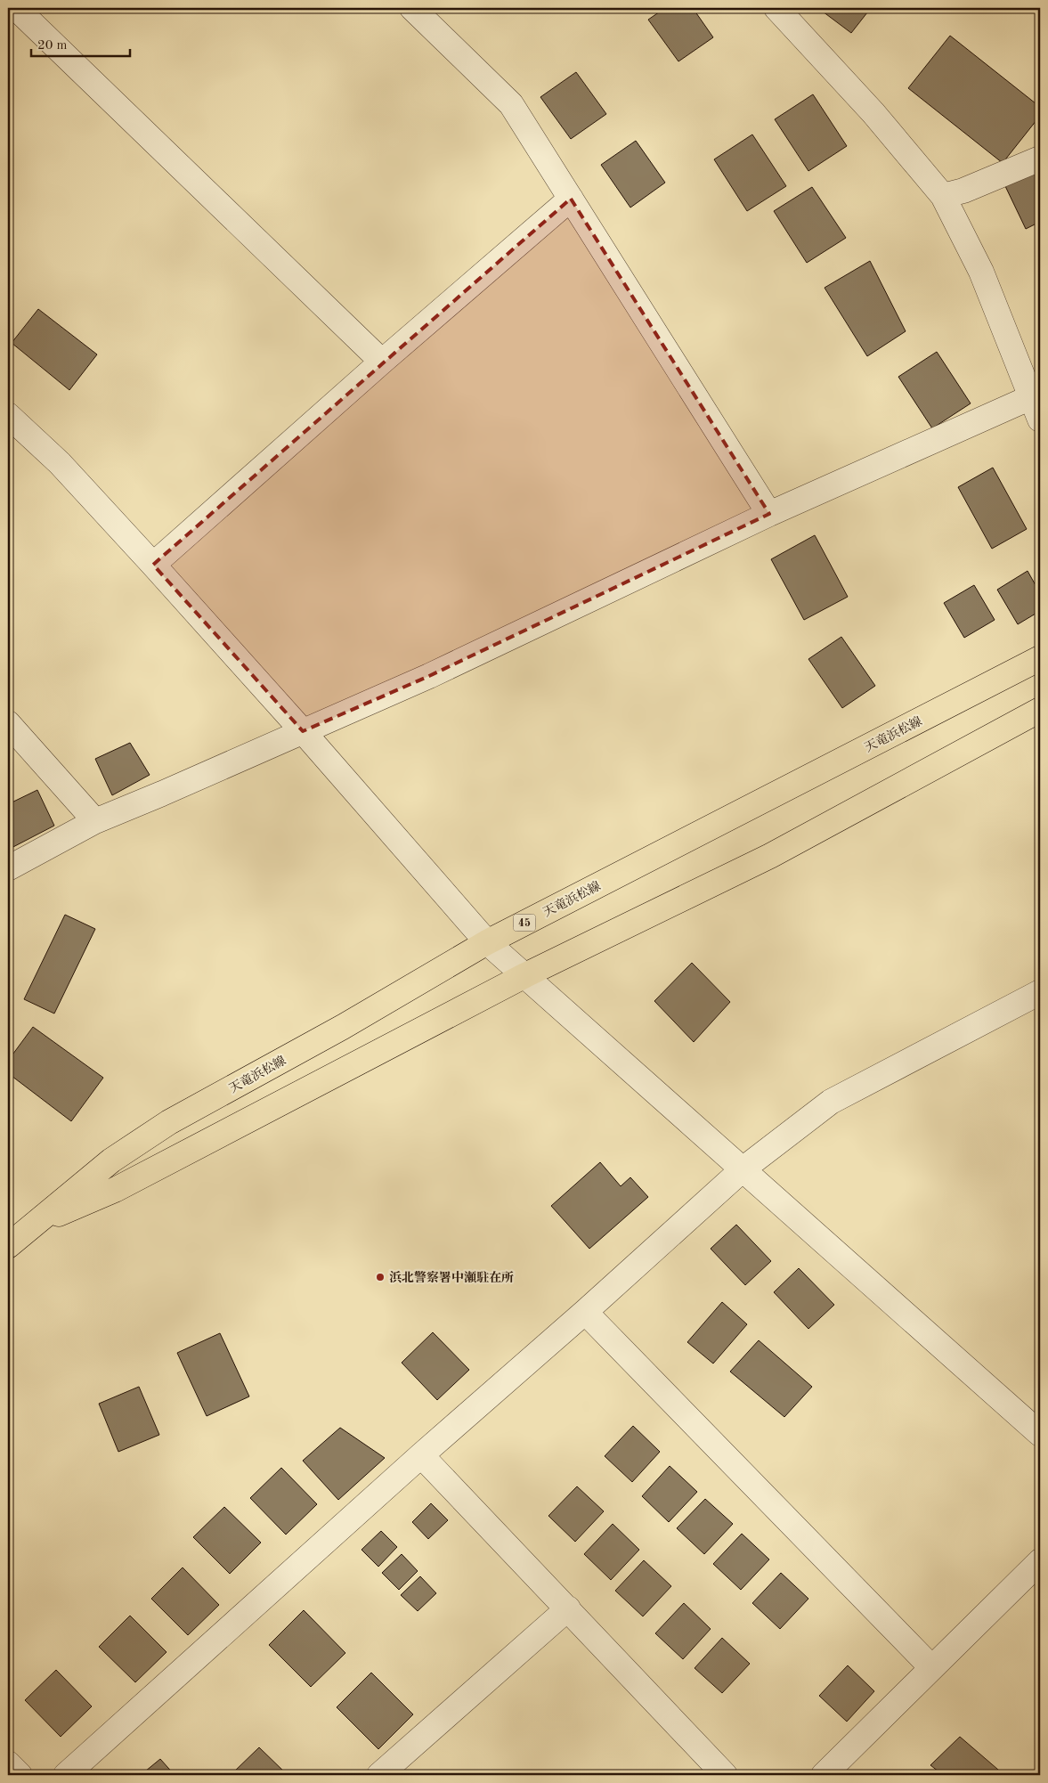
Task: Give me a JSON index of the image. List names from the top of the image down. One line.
{"streets":{"main road":["天竜浜松線","45"]},"places":["浜北警察署中瀬駐在所"],"scale_bar":"20 m"}
